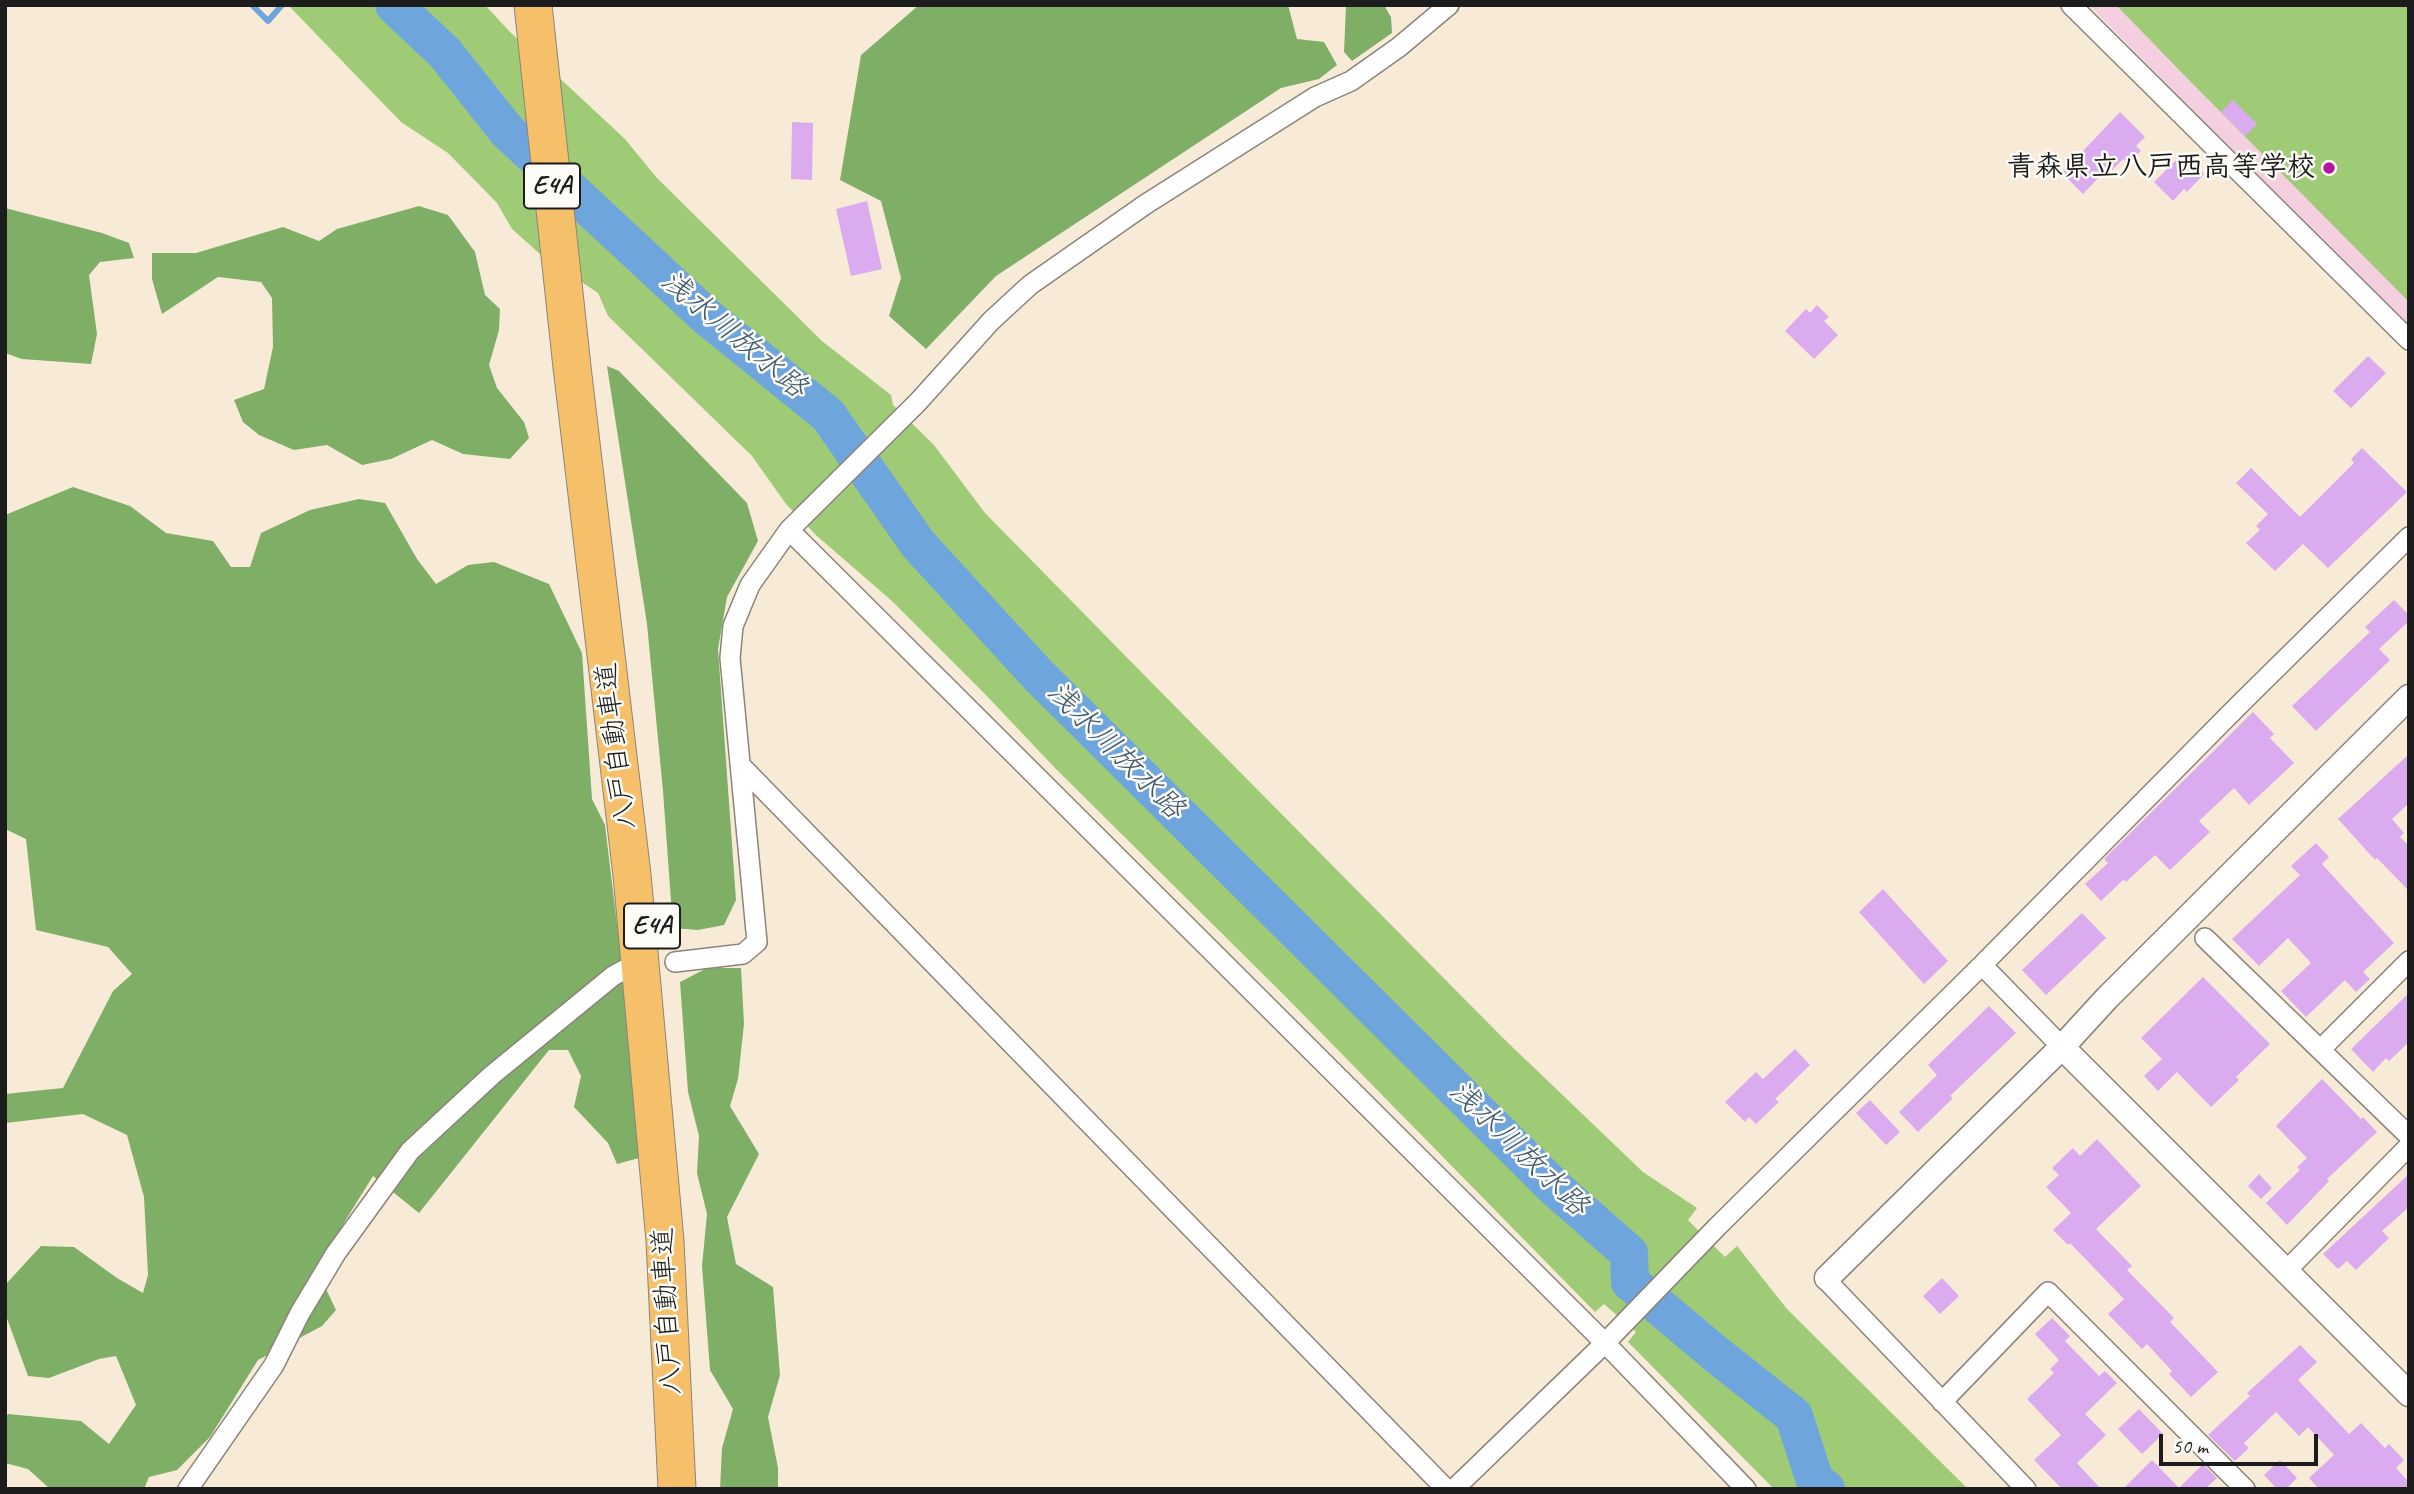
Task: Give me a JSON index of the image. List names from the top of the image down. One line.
{"streets":{"highway":["E4A","八戸自動車道"]},"water":["浅水川放水路"],"places":["青森県立八戸西高等学校"],"scale_bar":"50 m"}
